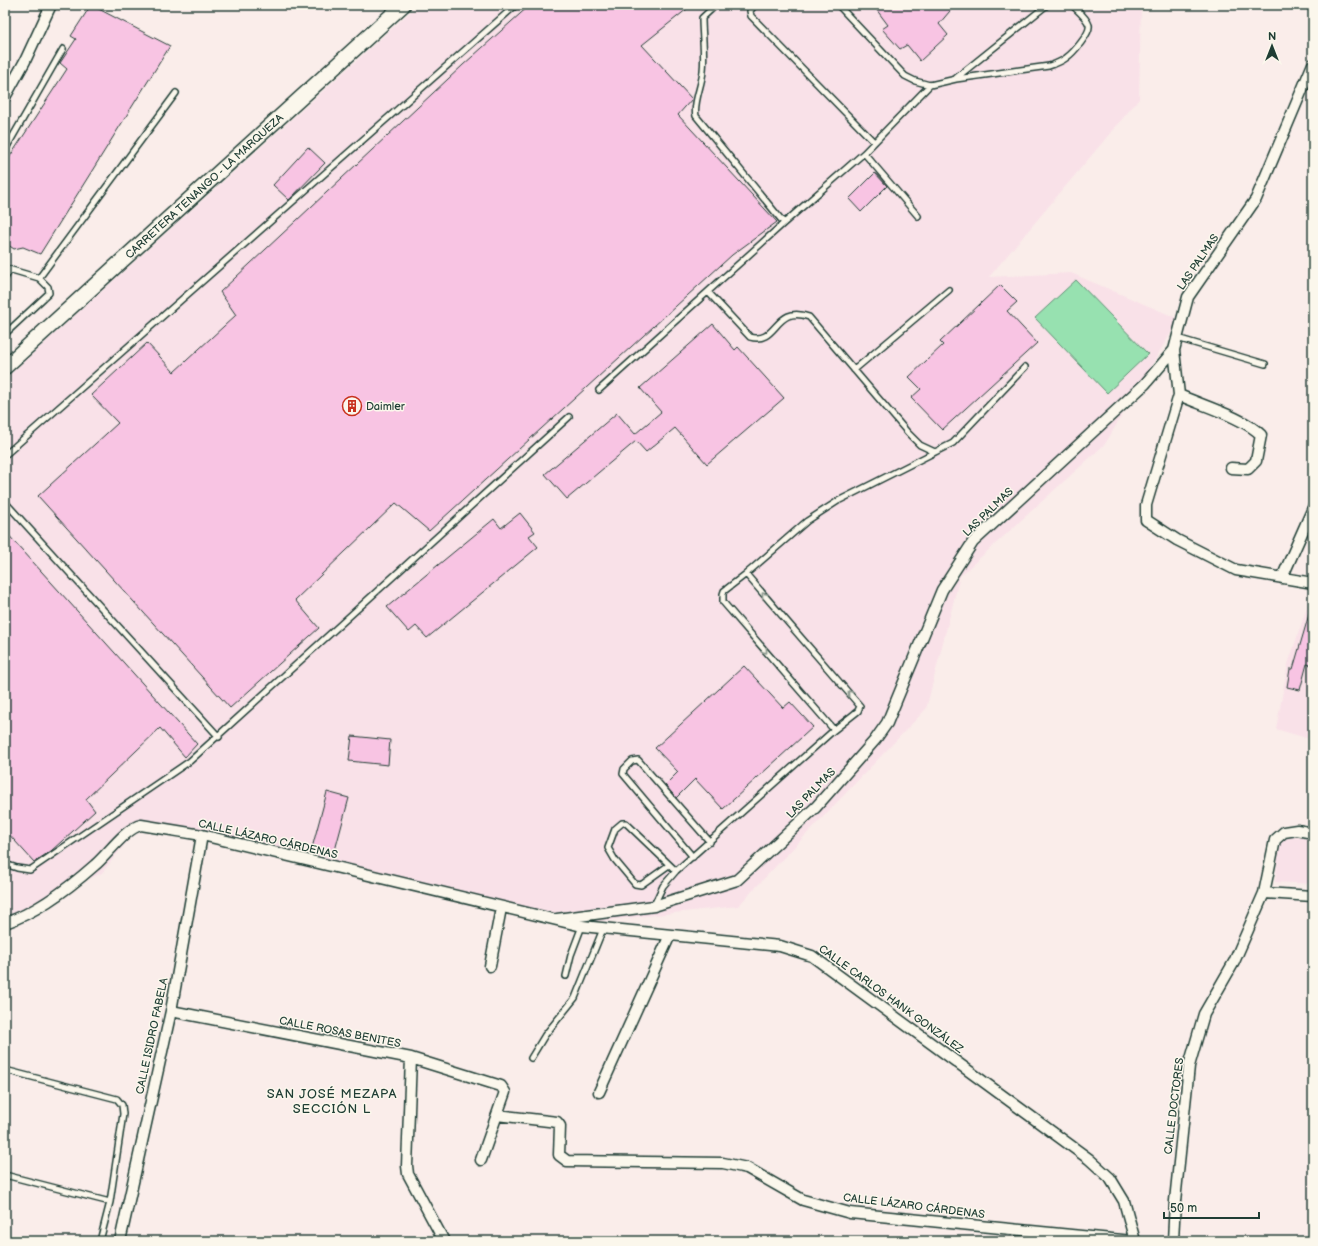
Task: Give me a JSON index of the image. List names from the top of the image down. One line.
{"streets":{"main road":["CARRETERA TENANGO - LA MARQUEZA"],"street":["LAS PALMAS","CALLE LÁZARO CÁRDENAS","CALLE CARLOS HANK GONZÁLEZ","CALLE ROSAS BENITES","CALLE ISIDRO FABELA","CALLE DOCTORES"]},"crossings":[["LAS PALMAS","CALLE LÁZARO CÁRDENAS"],["LAS PALMAS","CALLE CARLOS HANK GONZÁLEZ"],["CALLE LÁZARO CÁRDENAS","CALLE CARLOS HANK GONZÁLEZ"],["CALLE LÁZARO CÁRDENAS","CALLE ROSAS BENITES"],["CALLE LÁZARO CÁRDENAS","CALLE ISIDRO FABELA"],["CALLE ROSAS BENITES","CALLE ISIDRO FABELA"]],"districts":["SAN JOSÉ MEZAPA SECCIÓN L"],"places":{"building":["Daimler"]},"scale_bar":"50 m","north":"top"}
